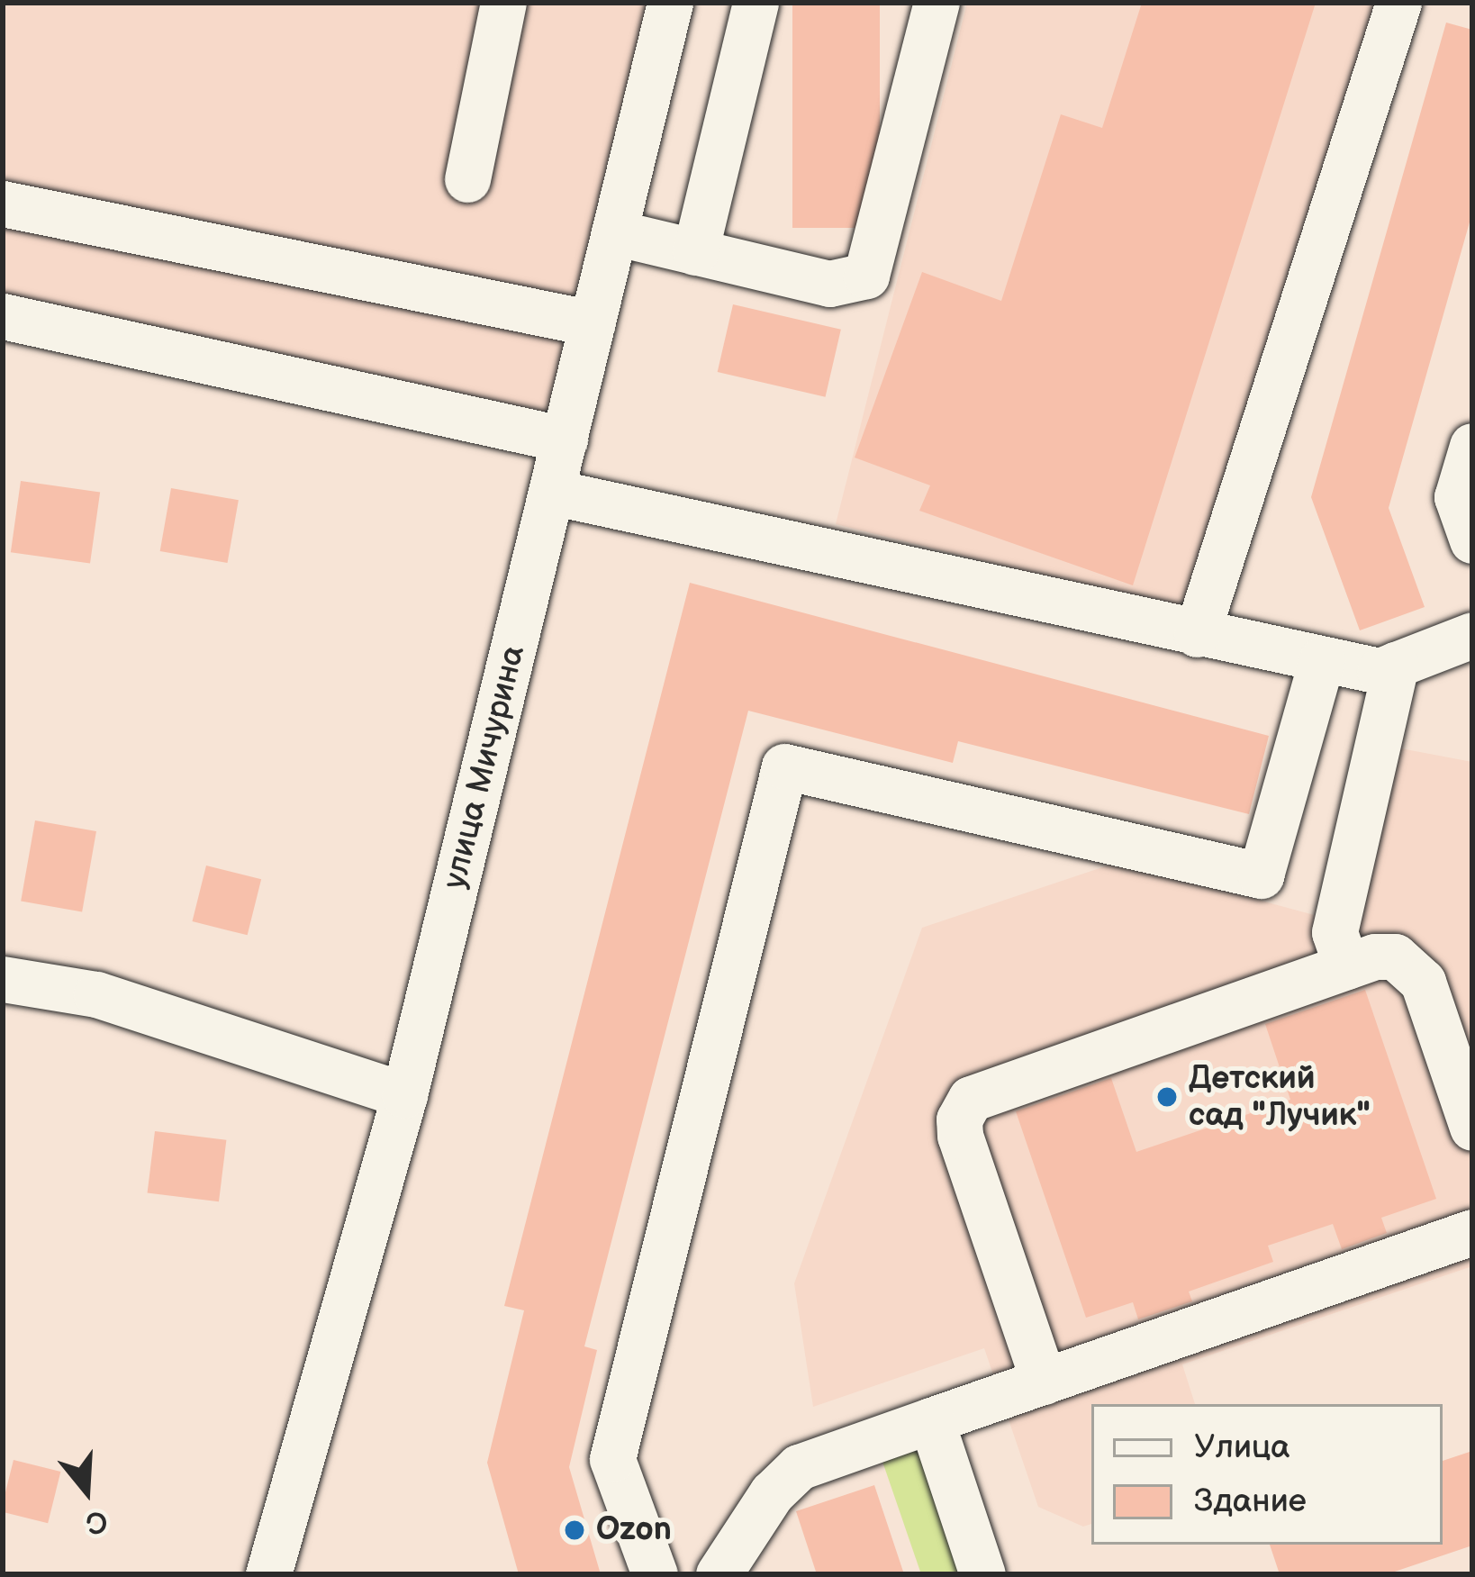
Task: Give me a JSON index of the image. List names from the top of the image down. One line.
{"streets":{"street":["улица Мичурина"]},"places":["Детский сад \"Лучик\"","Ozon"],"legend":["Улица","Здание"],"north":"bottom"}
